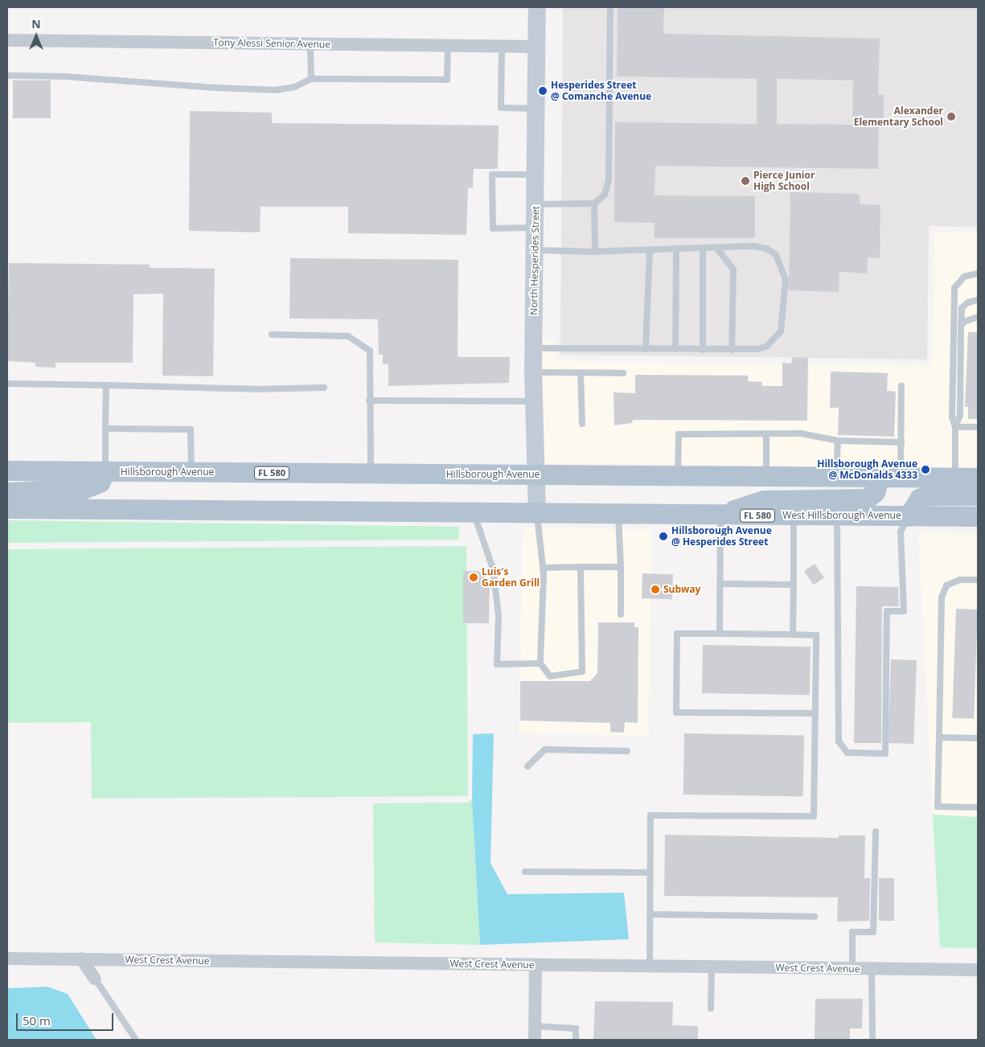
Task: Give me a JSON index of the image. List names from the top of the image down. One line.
{"streets":{"main road":["Hillsborough Avenue","FL 580","West Hillsborough Avenue"],"street":["Tony Alessi Senior Avenue","North Hesperides Street","West Crest Avenue"]},"crossings":[["Tony Alessi Senior Avenue","North Hesperides Street"],["North Hesperides Street","Hillsborough Avenue"],["North Hesperides Street","FL 580"],["North Hesperides Street","West Hillsborough Avenue"],["FL 580","West Hillsborough Avenue"]],"places":["Hesperides Street @ Comanche Avenue","Alexander Elementary School","Pierce Junior High School","Hillsborough Avenue @ McDonalds 4333","Hillsborough Avenue @ Hesperides Street","Luis's Garden Grill","Subway"],"scale_bar":"50 m","north":"top"}
